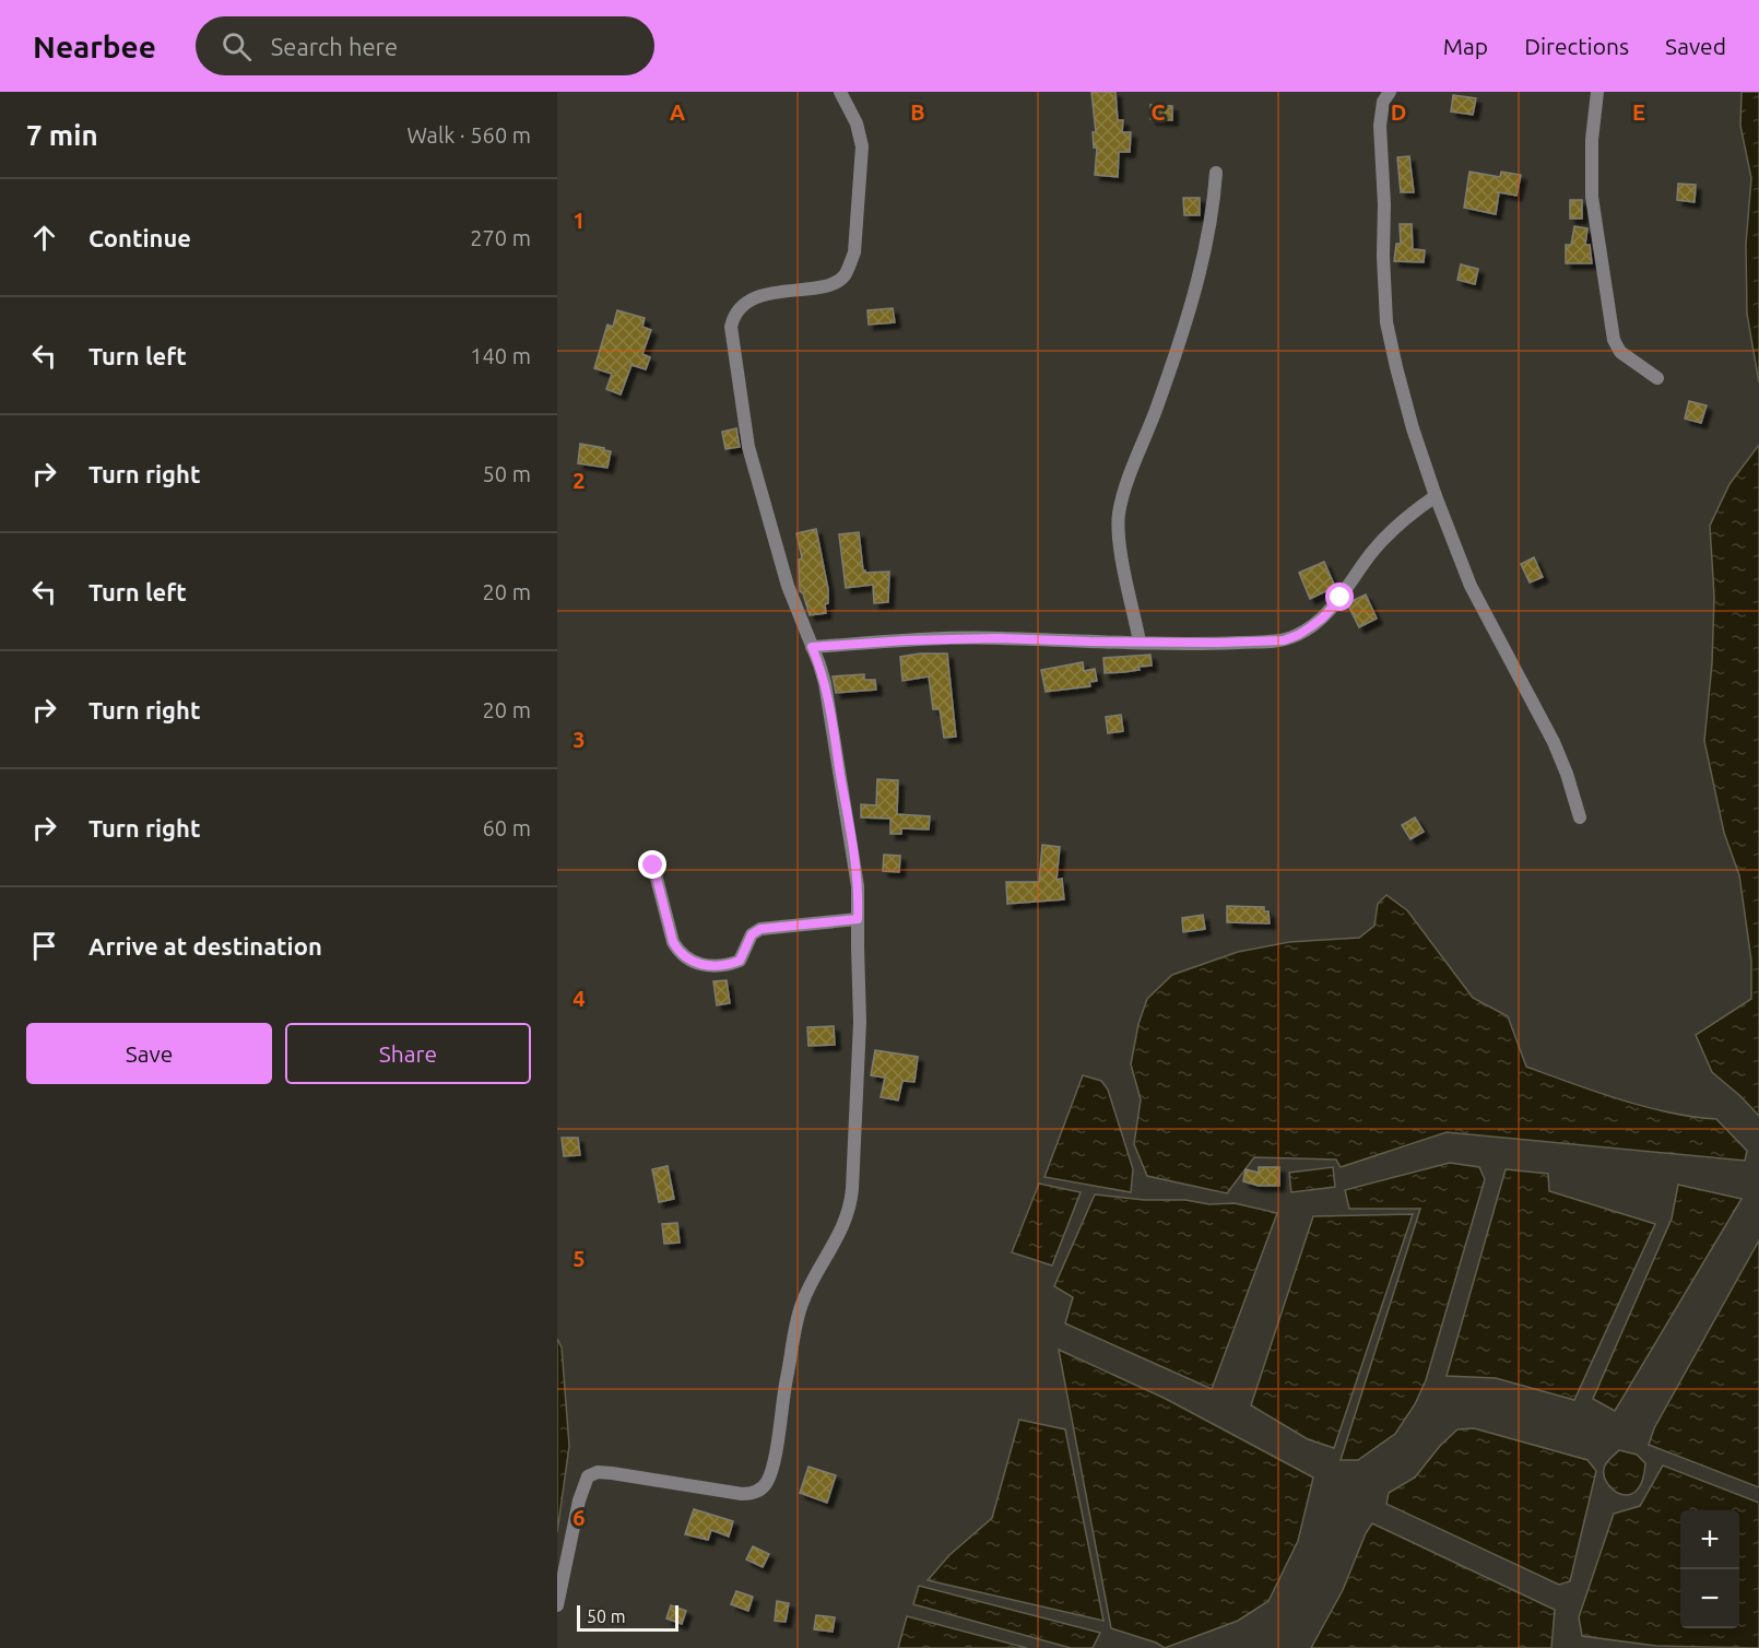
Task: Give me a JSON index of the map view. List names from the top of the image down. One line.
{"scale_bar":"50 m","page":{"header":"Nearbee","search":"Search here","nav":["Map","Directions","Saved"],"heading":["7 min","Walk · 560 m"],"list":[["Continue","270 m"],["Turn left","140 m"],["Turn right","50 m"],["Turn left","20 m"],["Turn right","20 m"],["Turn right","60 m"],"Arrive at destination"],"buttons":["Save","Share"],"map_buttons":["+","−"],"scale":"50 m"},"grid":{"columns":["A","B","C","D","E"],"rows":["1","2","3","4","5","6"]}}
